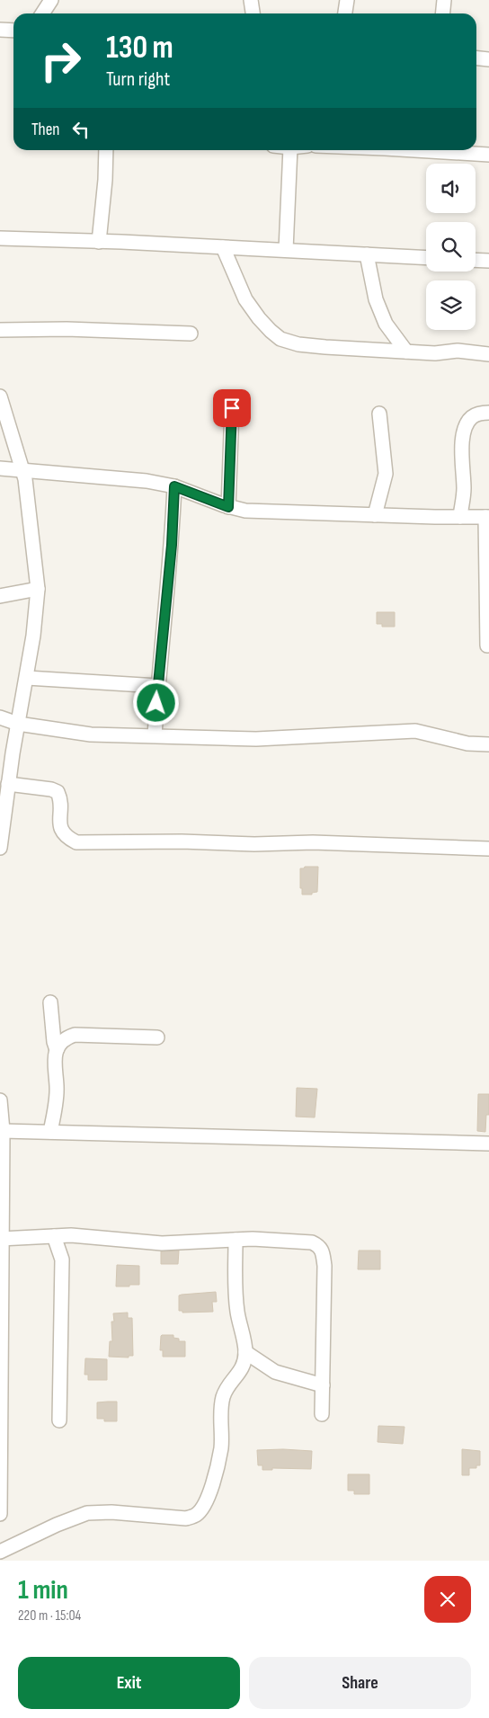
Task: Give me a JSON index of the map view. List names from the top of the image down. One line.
{"page":{"turn":["130 m","Turn right"],"then":"Then","heading":["1 min","220 m · 15:04"],"buttons":["Exit","Share"]}}
